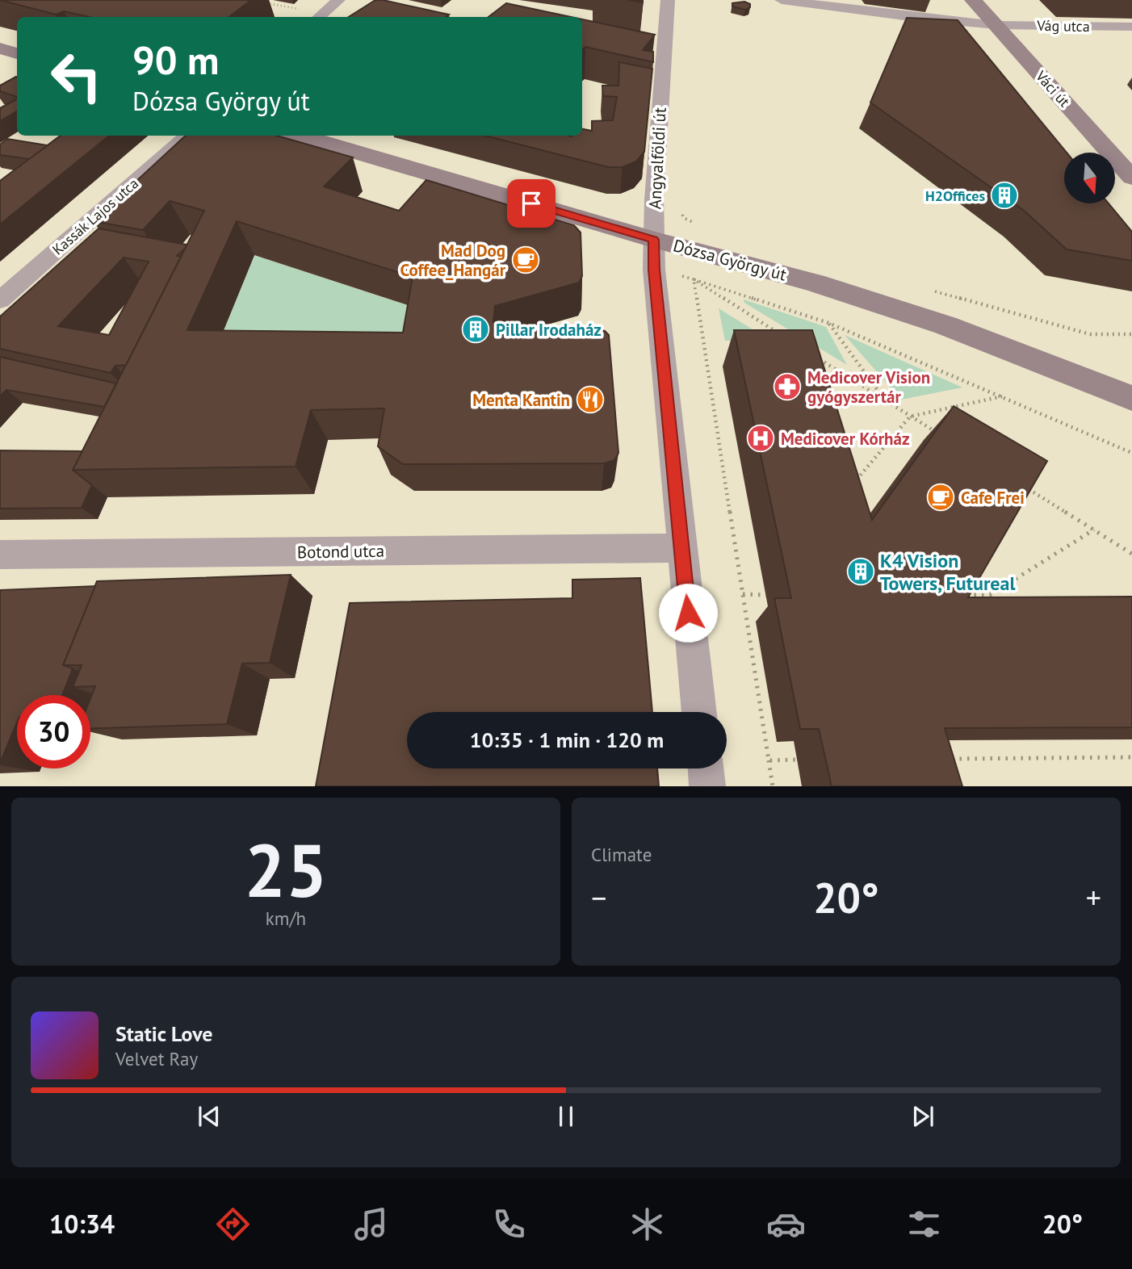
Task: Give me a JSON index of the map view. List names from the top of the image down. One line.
{"streets":{"main road":["Váci út","Dózsa György út"],"street":["Vág utca","Angyalföldi út","Kassák Lajos utca","Botond utca"]},"crossings":[["Vág utca","Váci út"],["Angyalföldi út","Dózsa György út"],["Angyalföldi út","Botond utca"]],"places":{"building":["H2Offices","Pillar Irodaház","K4 Vision Towers, Futureal"],"cafe":["Mad Dog Coffee_Hangár","Cafe Frei"],"pharmacy":["Medicover Vision gyógyszertár"],"restaurant":["Menta Kantin"],"hospital":["Medicover Kórház"]},"north":"bottom","page":{"turn":["90 m","Dózsa György út"],"limit":"30","trip":"10:35 · 1 min · 120 m","tile":[["25","km/h"],"Climate"],"heat":["−","20°","+"],"song":["Static Love","Velvet Ray"],"tabs":["10:34","20°"]}}
